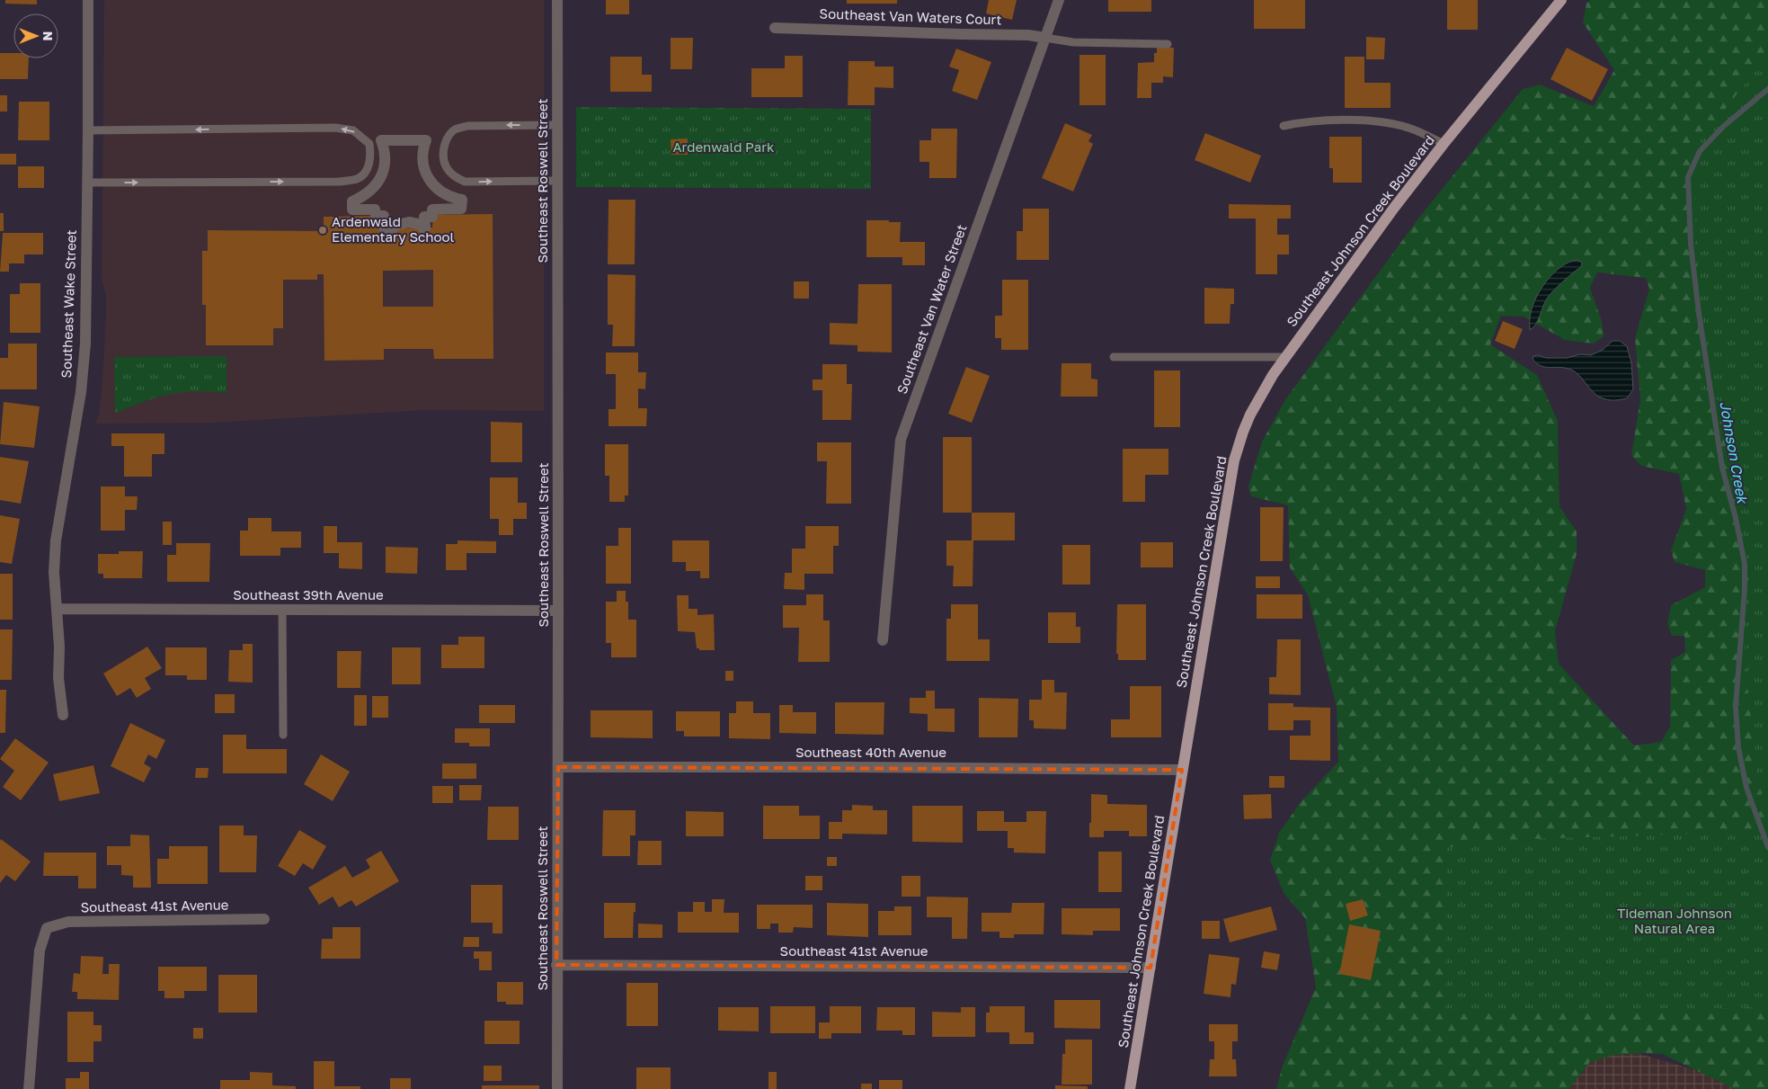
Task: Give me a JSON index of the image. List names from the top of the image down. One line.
{"streets":{"main road":["Southeast Johnson Creek Boulevard"],"street":["Southeast Van Waters Court","Southeast Roswell Street","Southeast Wake Street","Southeast Van Water Street","Southeast 39th Avenue","Southeast 40th Avenue","Southeast 41st Avenue"]},"crossings":[["Southeast Van Waters Court","Southeast Van Water Street"],["Southeast Roswell Street","Southeast 39th Avenue"],["Southeast Roswell Street","Southeast 40th Avenue"],["Southeast Roswell Street","Southeast 41st Avenue"],["Southeast Johnson Creek Boulevard","Southeast 40th Avenue"],["Southeast Johnson Creek Boulevard","Southeast 41st Avenue"],["Southeast Wake Street","Southeast 39th Avenue"]],"water":["Johnson Creek"],"parks":["Ardenwald Park","Tideman Johnson Natural Area"],"places":["Ardenwald Elementary School"],"north":"right"}
